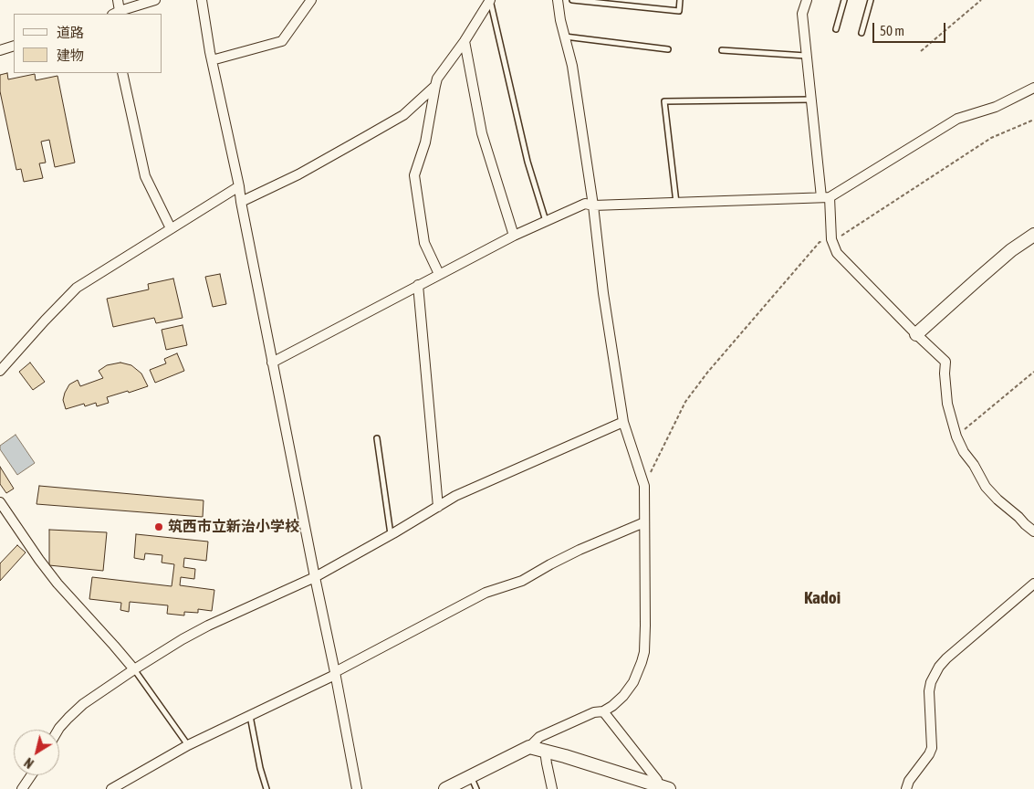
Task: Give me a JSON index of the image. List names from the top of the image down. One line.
{"districts":["Kadoi"],"places":["筑西市立新治小学校"],"legend":["道路","建物"],"scale_bar":"50 m","north":"bottom left"}
